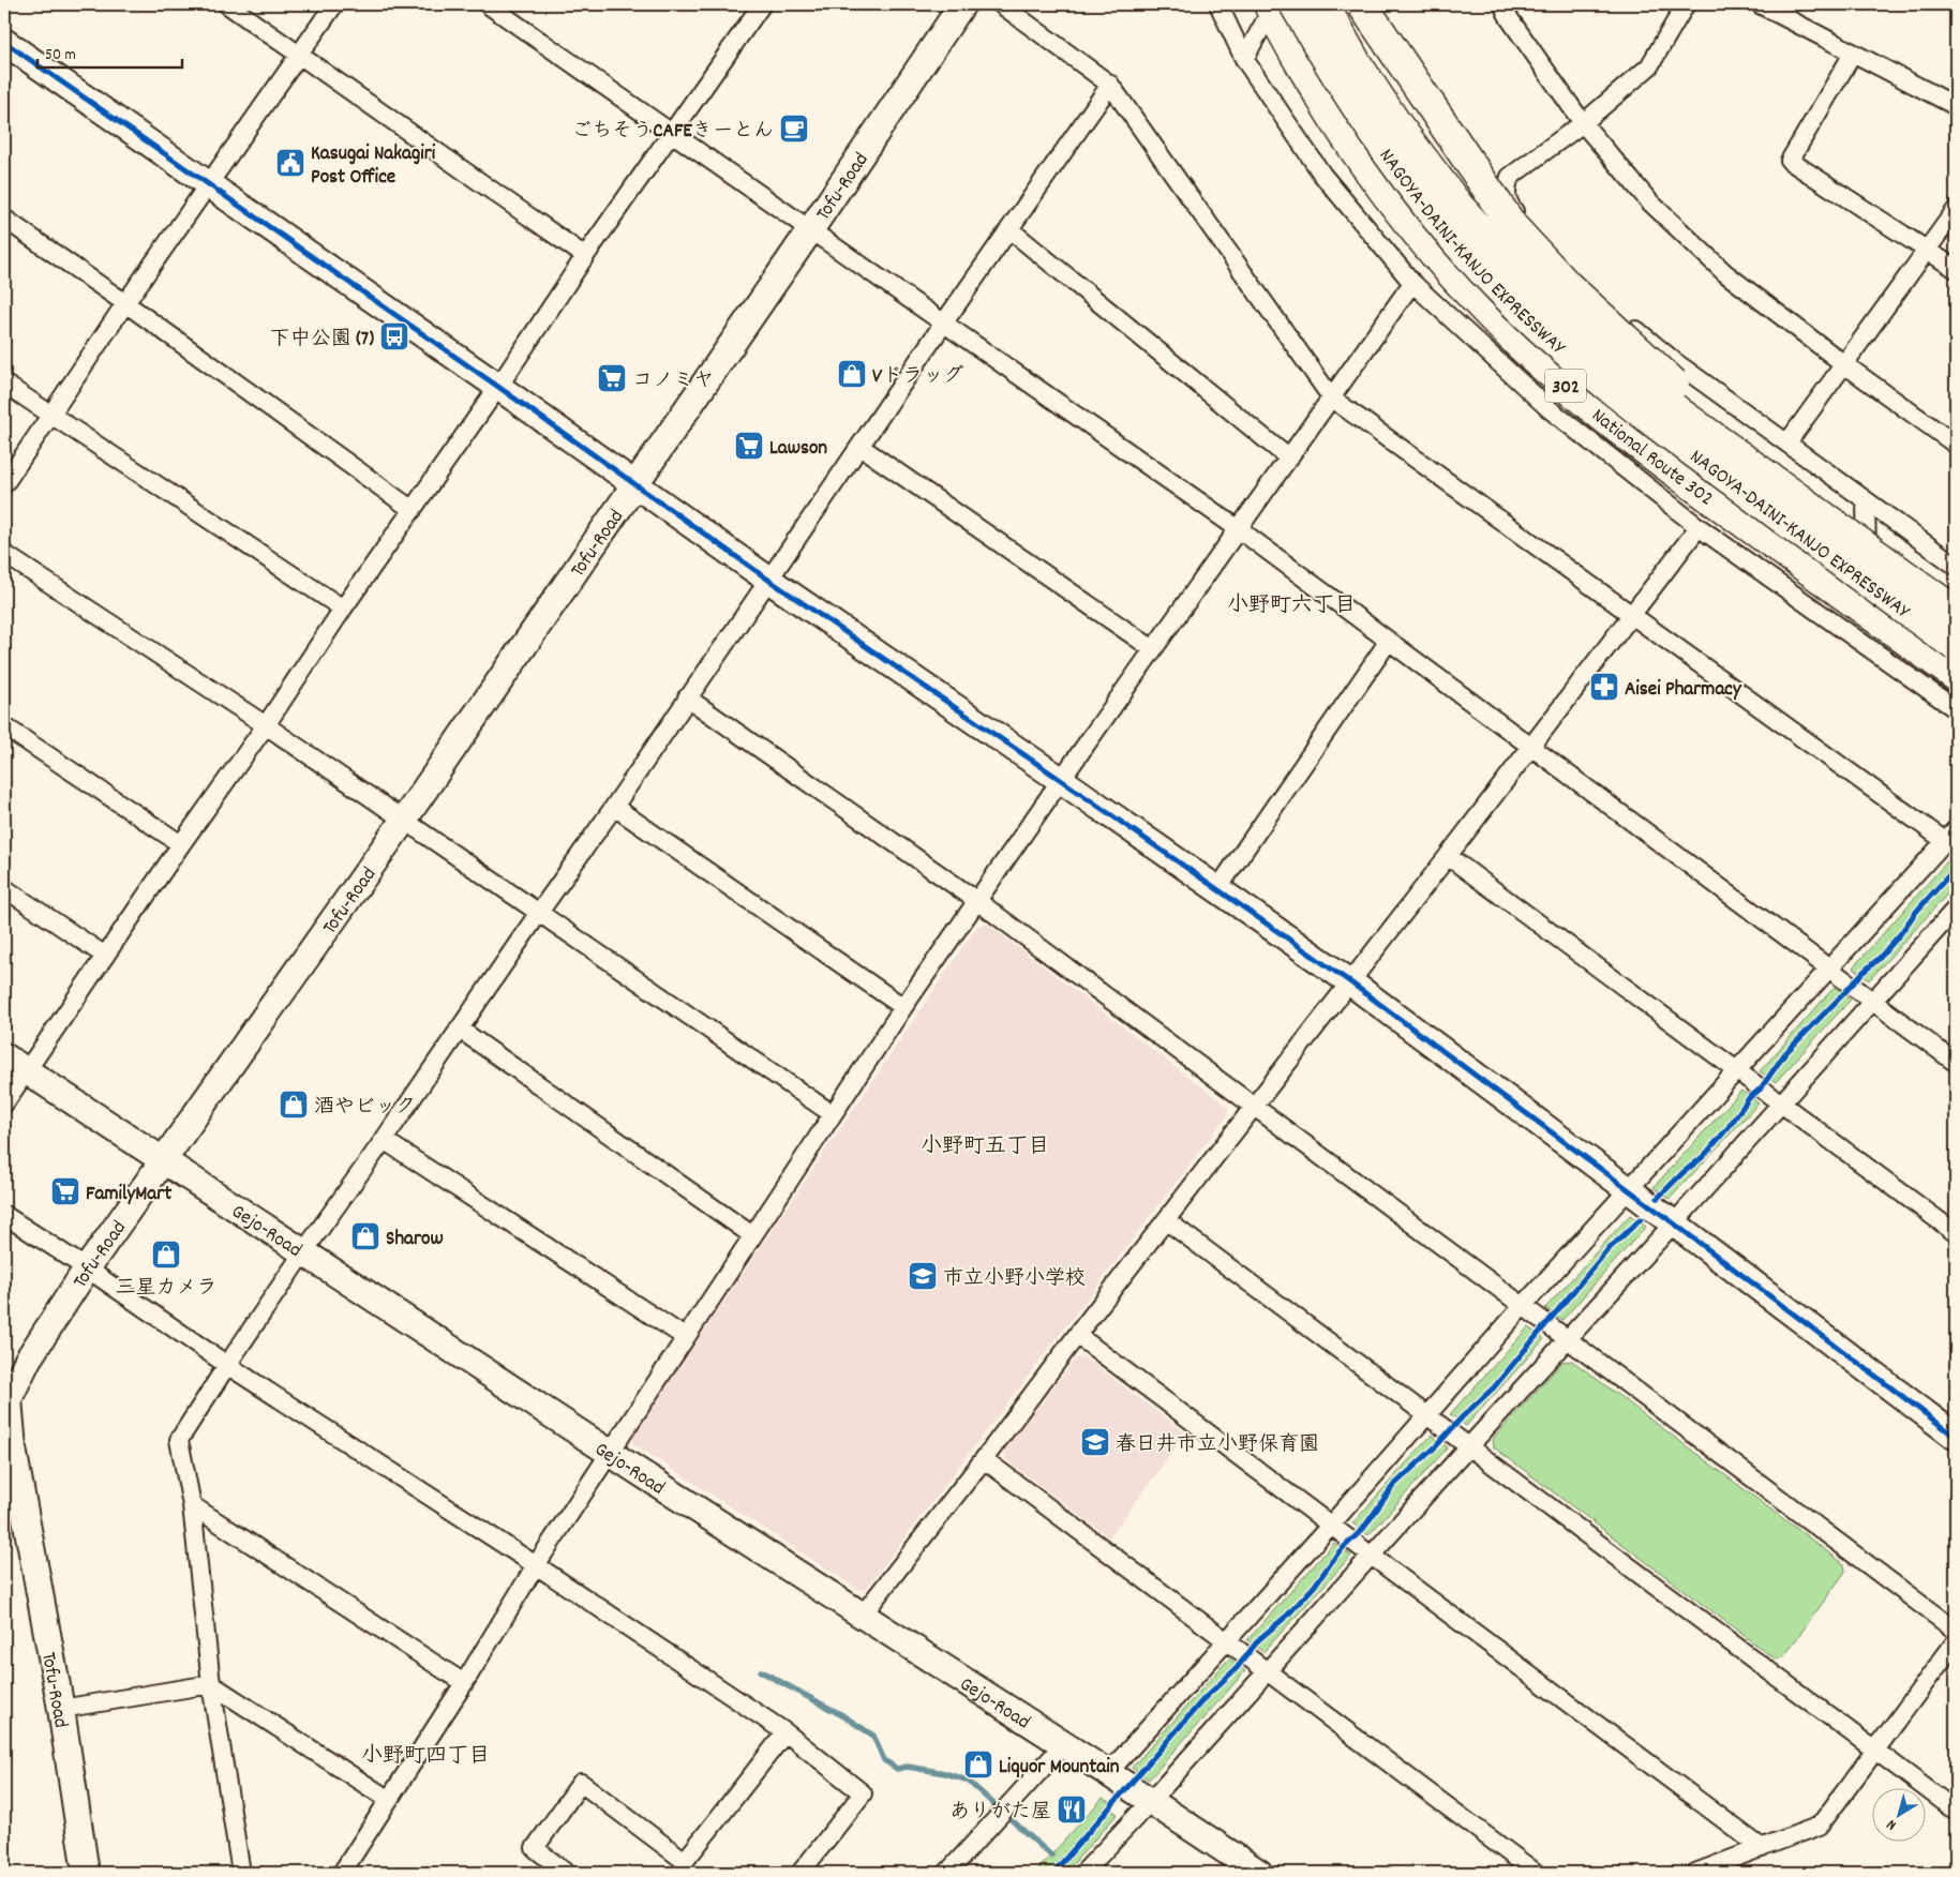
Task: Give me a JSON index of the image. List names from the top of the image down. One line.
{"streets":{"highway":["NAGOYA-DAINI-KANJO EXPRESSWAY","302","National Route 302"],"street":["Tofu-Road","Gejo-Road"]},"crossings":[["Tofu-Road","Gejo-Road"],["NAGOYA-DAINI-KANJO EXPRESSWAY","National Route 302"]],"districts":["小野町六丁目","小野町五丁目","小野町四丁目"],"places":{"cafe":["ごちそうCAFEきーとん"],"public building":["Kasugai Nakagiri Post Office"],"bus stop":["下中公園 (7)"],"shop":["Vドラッグ","酒やビック","Sharow","三星カメラ","Liquor Mountain"],"supermarket":["コノミヤ","Lawson","FamilyMart"],"pharmacy":["Aisei Pharmacy"],"school or university":["市立小野小学校","春日井市立小野保育園"],"restaurant":["ありがた屋"]},"scale_bar":"50 m","north":"bottom left"}
